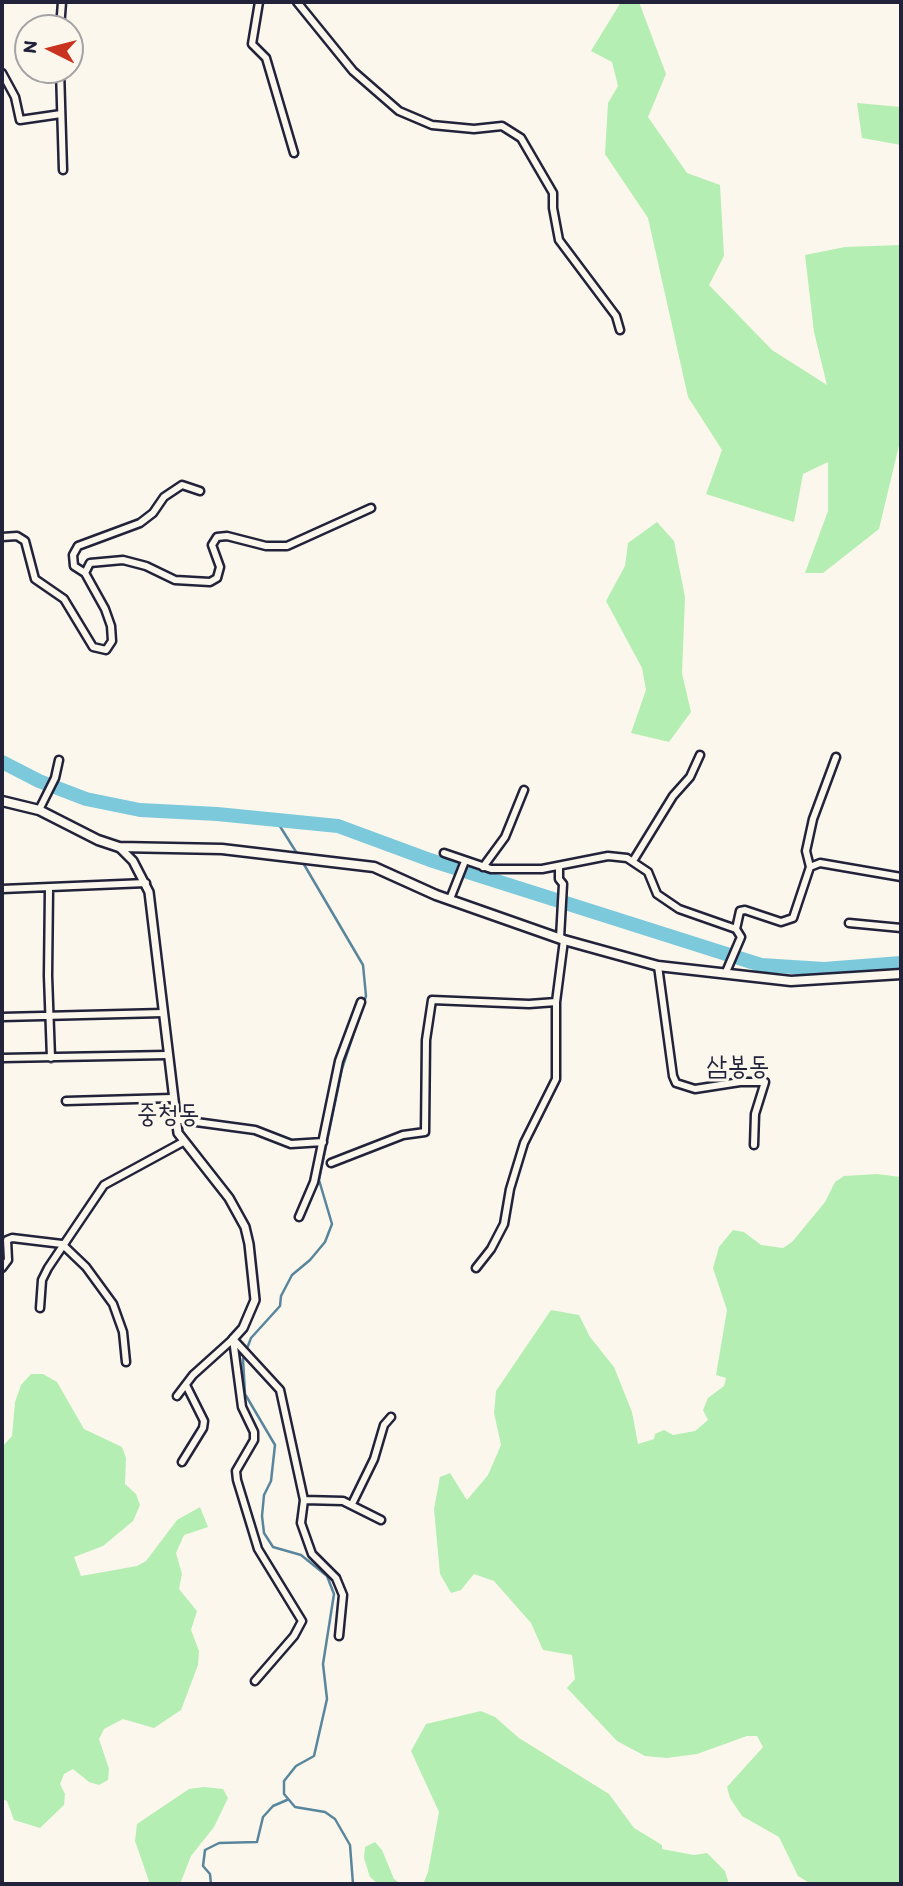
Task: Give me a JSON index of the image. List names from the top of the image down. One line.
{"districts":["삼봉동","중청동"],"north":"left"}
